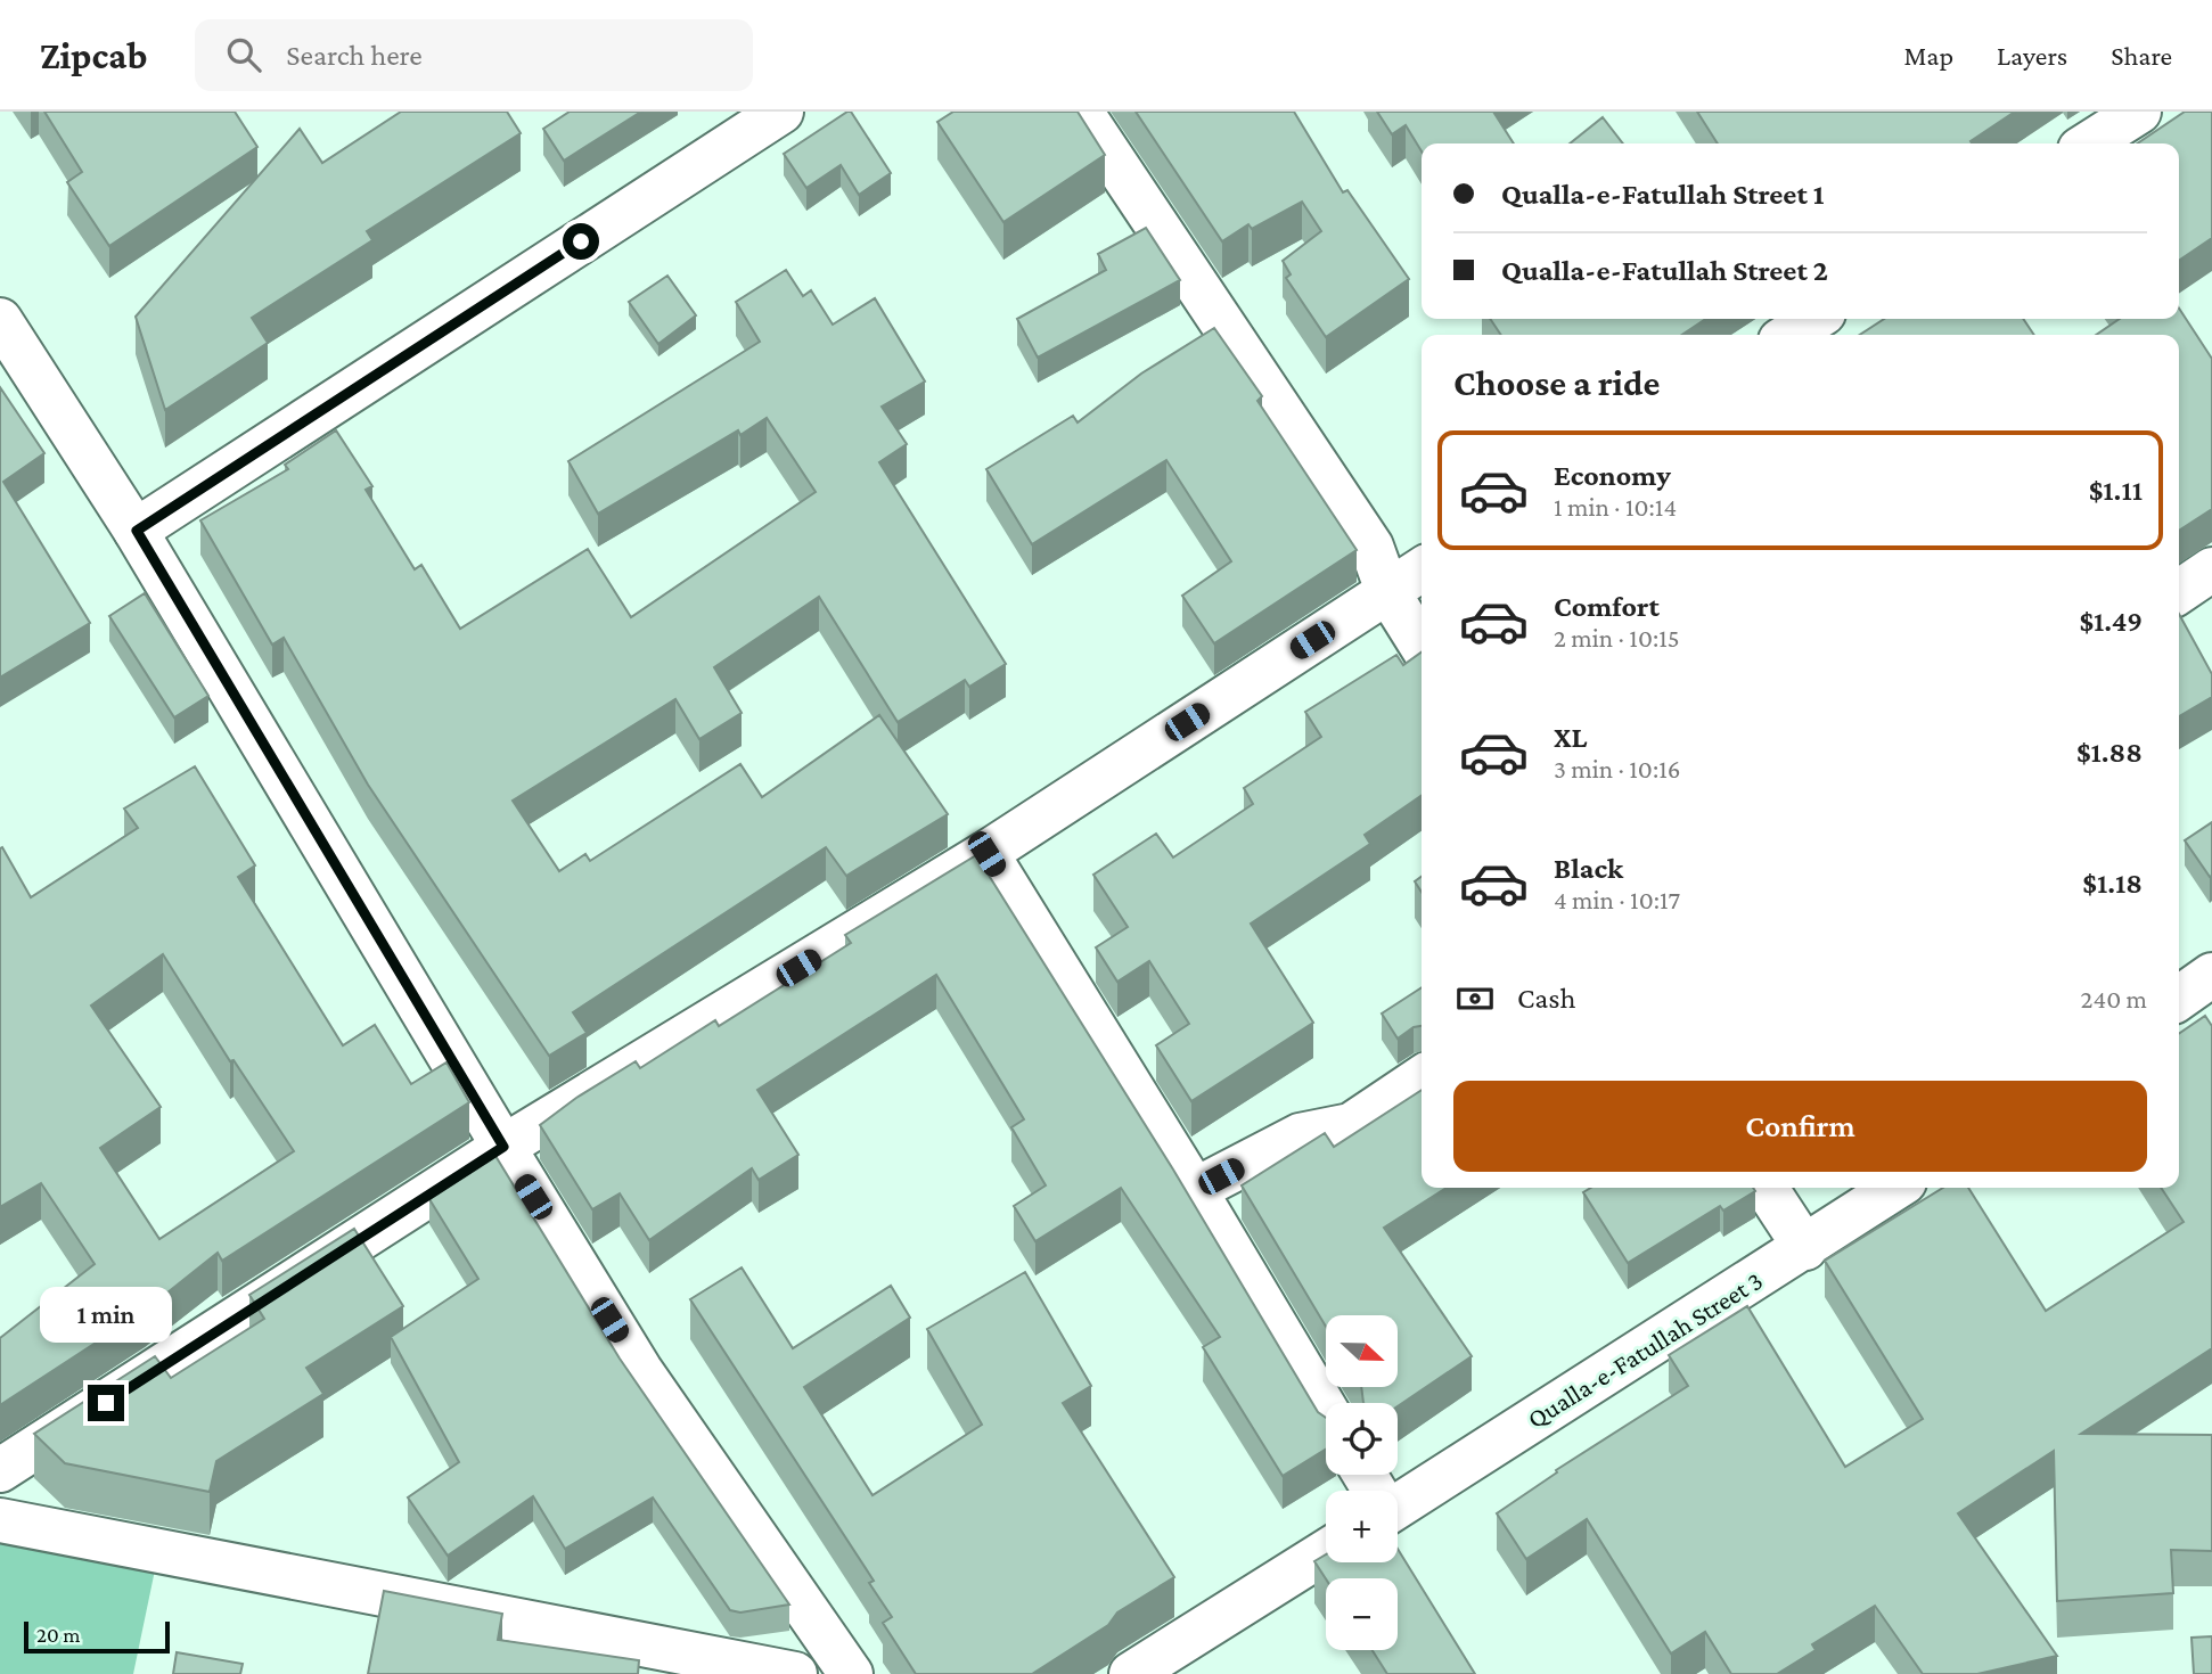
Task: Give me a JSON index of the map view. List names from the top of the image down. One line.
{"streets":{"street":["Qualla-e-Fatullah Street 3"]},"scale_bar":"20 m","north":"right","page":{"header":"Zipcab","search":"Search here","nav":["Map","Layers","Share"],"banner":["Qualla-e-Fatullah Street 1","Qualla-e-Fatullah Street 2"],"heading":"Choose a ride","list":[{"name":"Economy","note":"1 min · 10:14","value":"$1.11"},{"name":"Comfort","note":"2 min · 10:15","value":"$1.49"},{"name":"XL","note":"3 min · 10:16","value":"$1.88"},{"name":"Black","note":"4 min · 10:17","value":"$1.18"}],"pay":["Cash","240 m"],"buttons":"Confirm","bubble":"1 min","map_buttons":["+","−"],"scale":"20 m"}}
